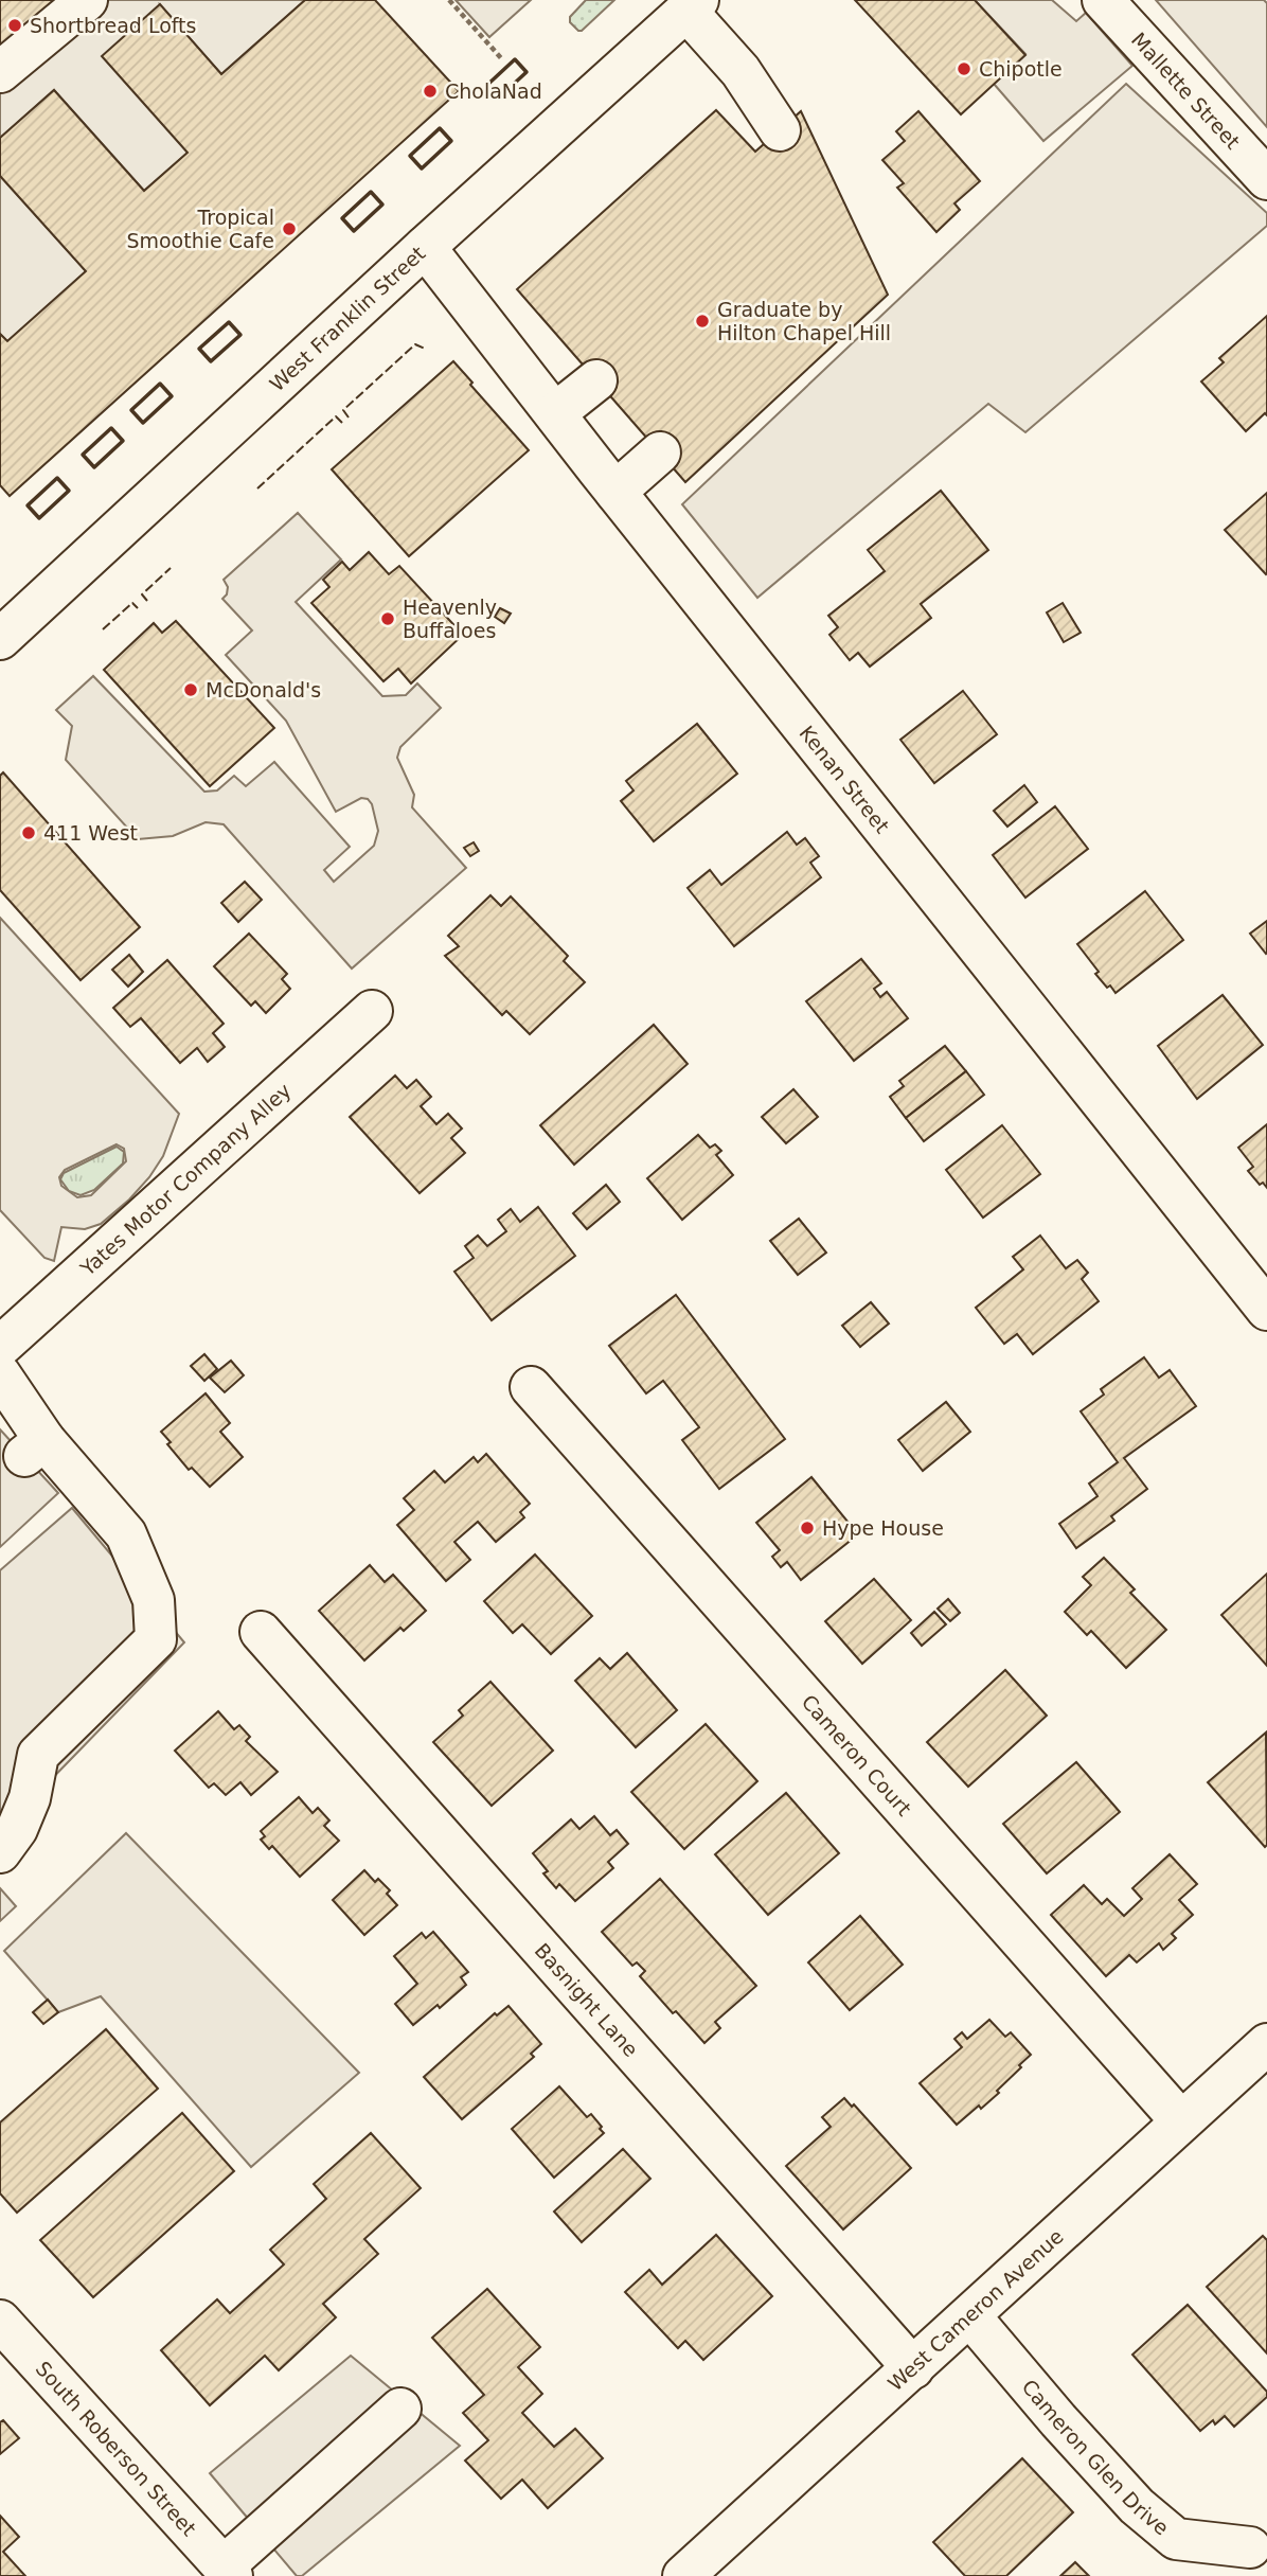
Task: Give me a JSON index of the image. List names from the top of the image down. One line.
{"streets":{"street":["Mallette Street","West Franklin Street","Kenan Street","Yates Motor Company Alley","Cameron Court","Basnight Lane","West Cameron Avenue","South Roberson Street","Cameron Glen Drive"]},"crossings":[["West Franklin Street","Kenan Street"],["Cameron Court","West Cameron Avenue"],["Basnight Lane","West Cameron Avenue"],["West Cameron Avenue","Cameron Glen Drive"]],"places":["Shortbread Lofts","Chipotle","CholaNad","Tropical Smoothie Cafe","Graduate by Hilton Chapel Hill","Heavenly Buffaloes","McDonald's","411 West","Hype House"]}
